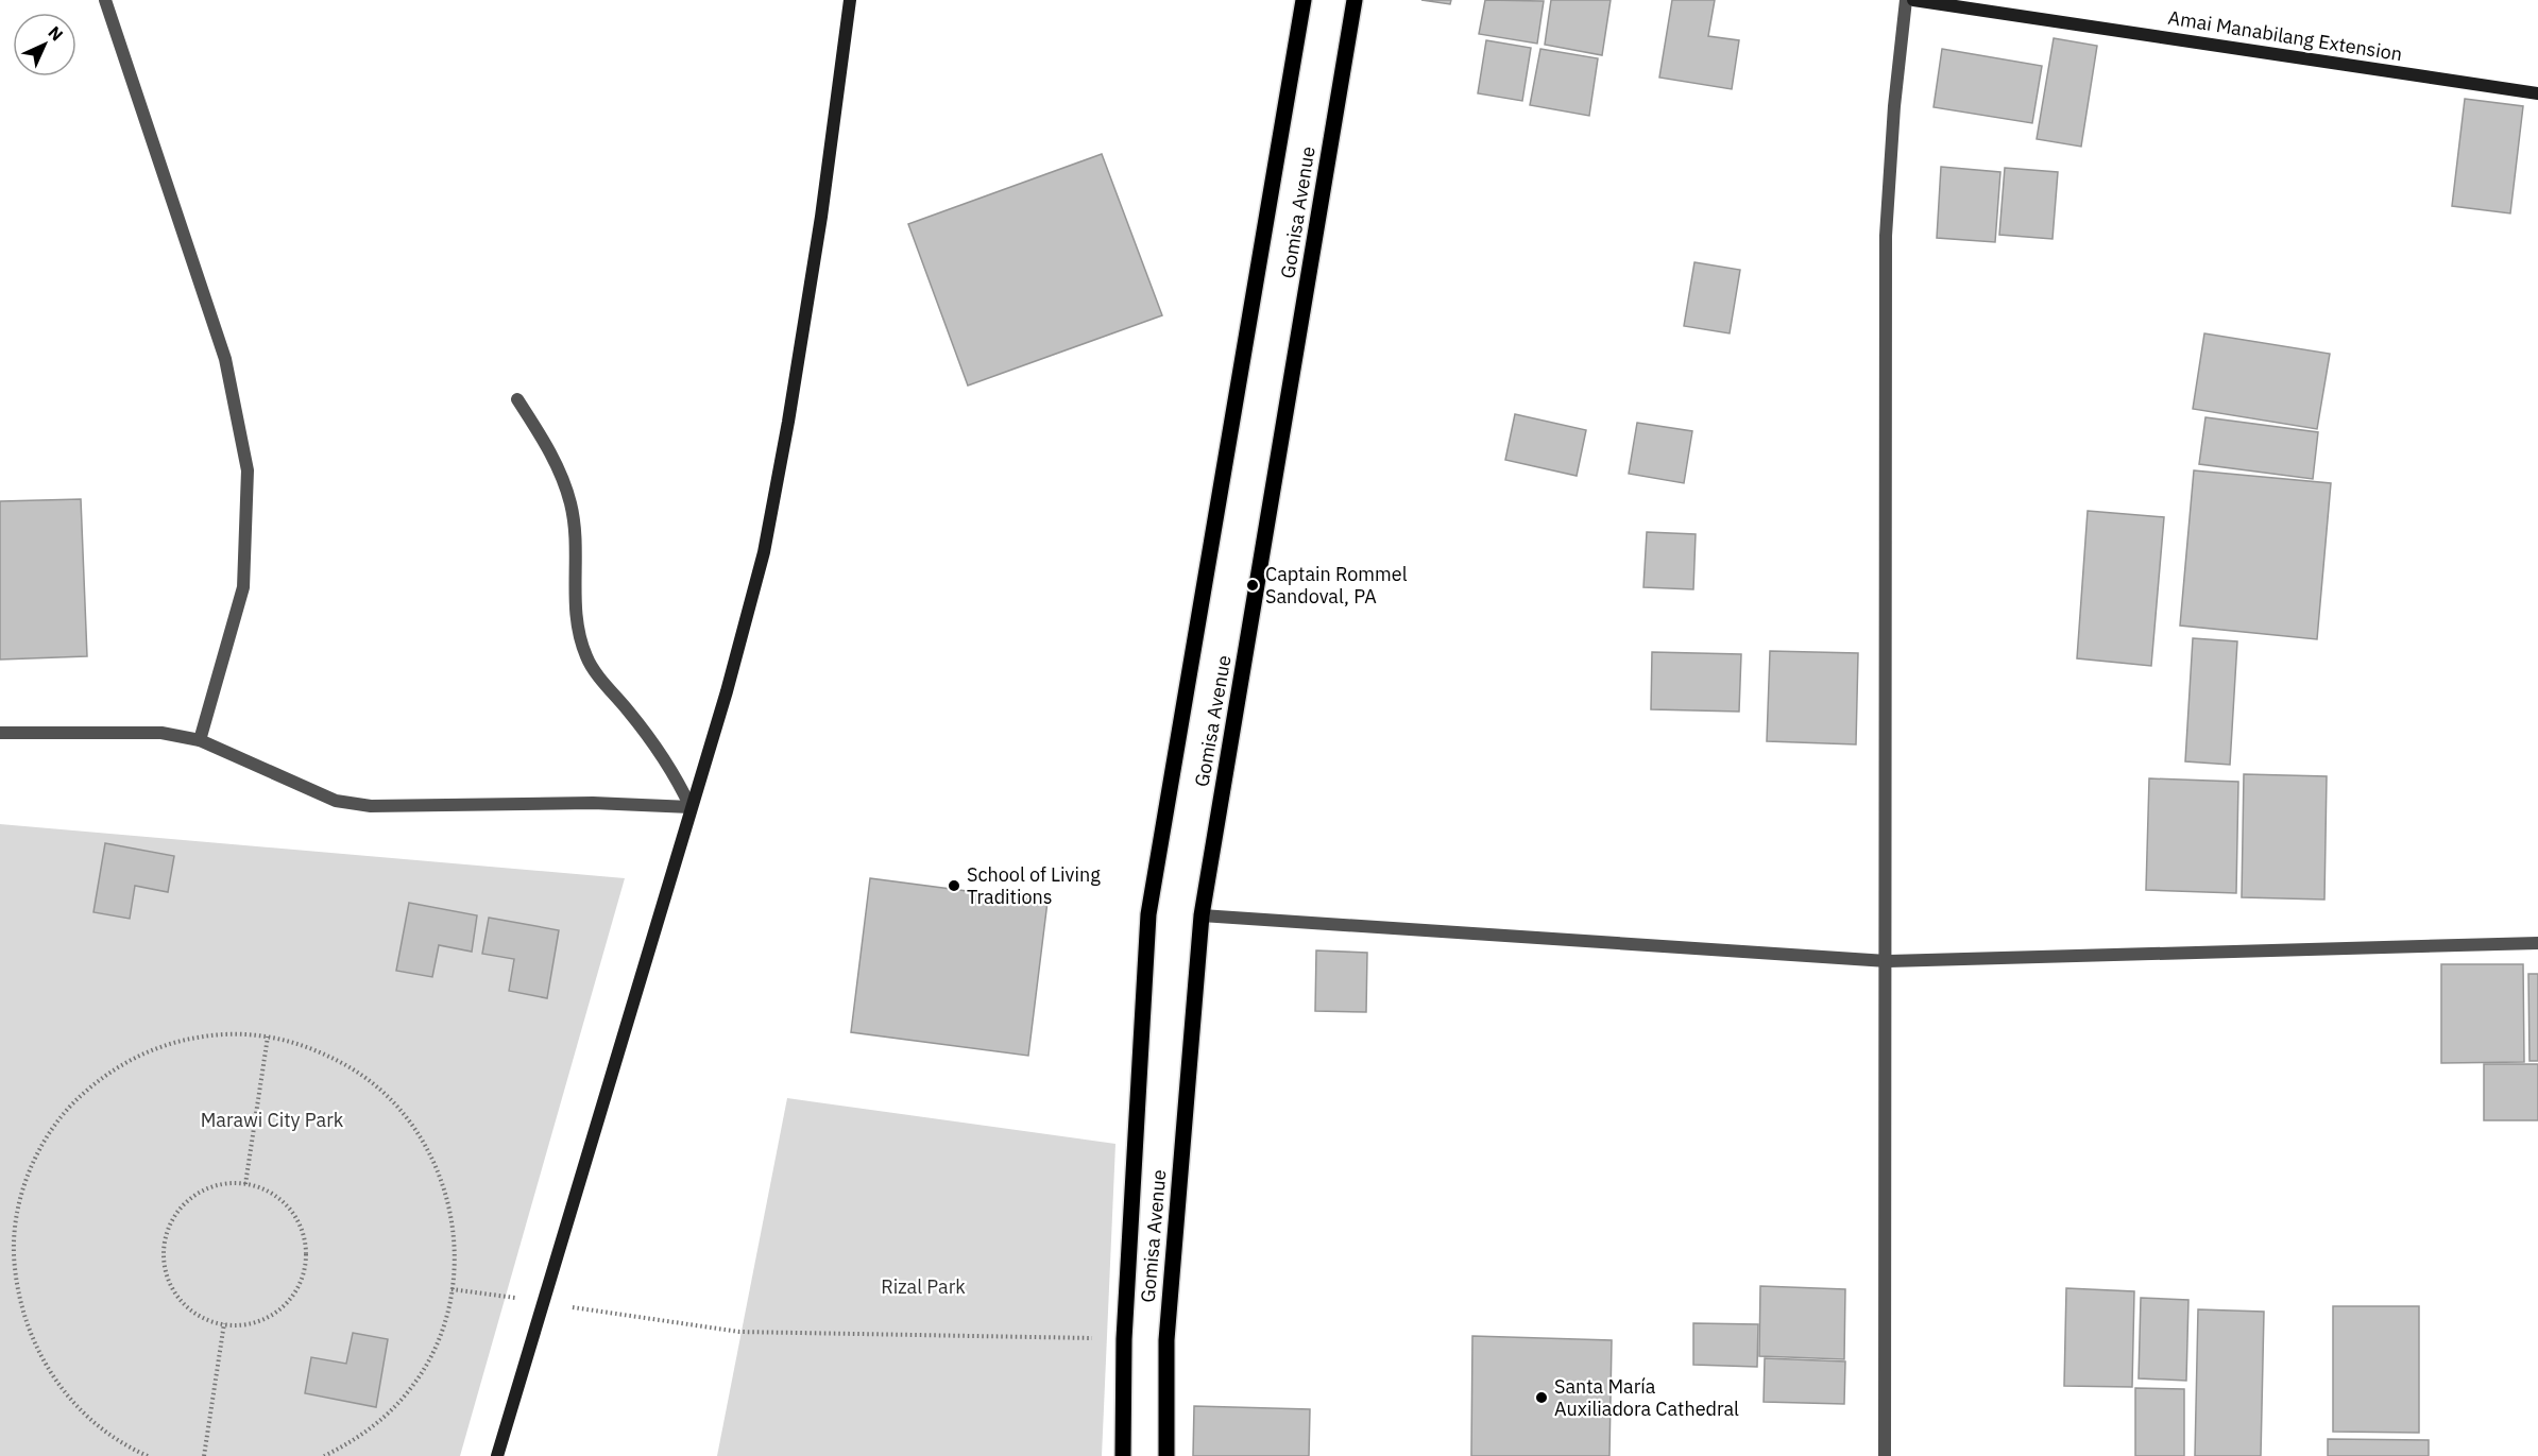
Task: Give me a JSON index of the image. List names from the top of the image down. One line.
{"streets":{"main road":["Gomisa Avenue"],"street":["Amai Manabilang Extension"]},"parks":["Marawi City Park","Rizal Park"],"places":["Captain Rommel Sandoval, PA","School of Living Traditions","Santa María Auxiliadora Cathedral"],"north":"top right"}
